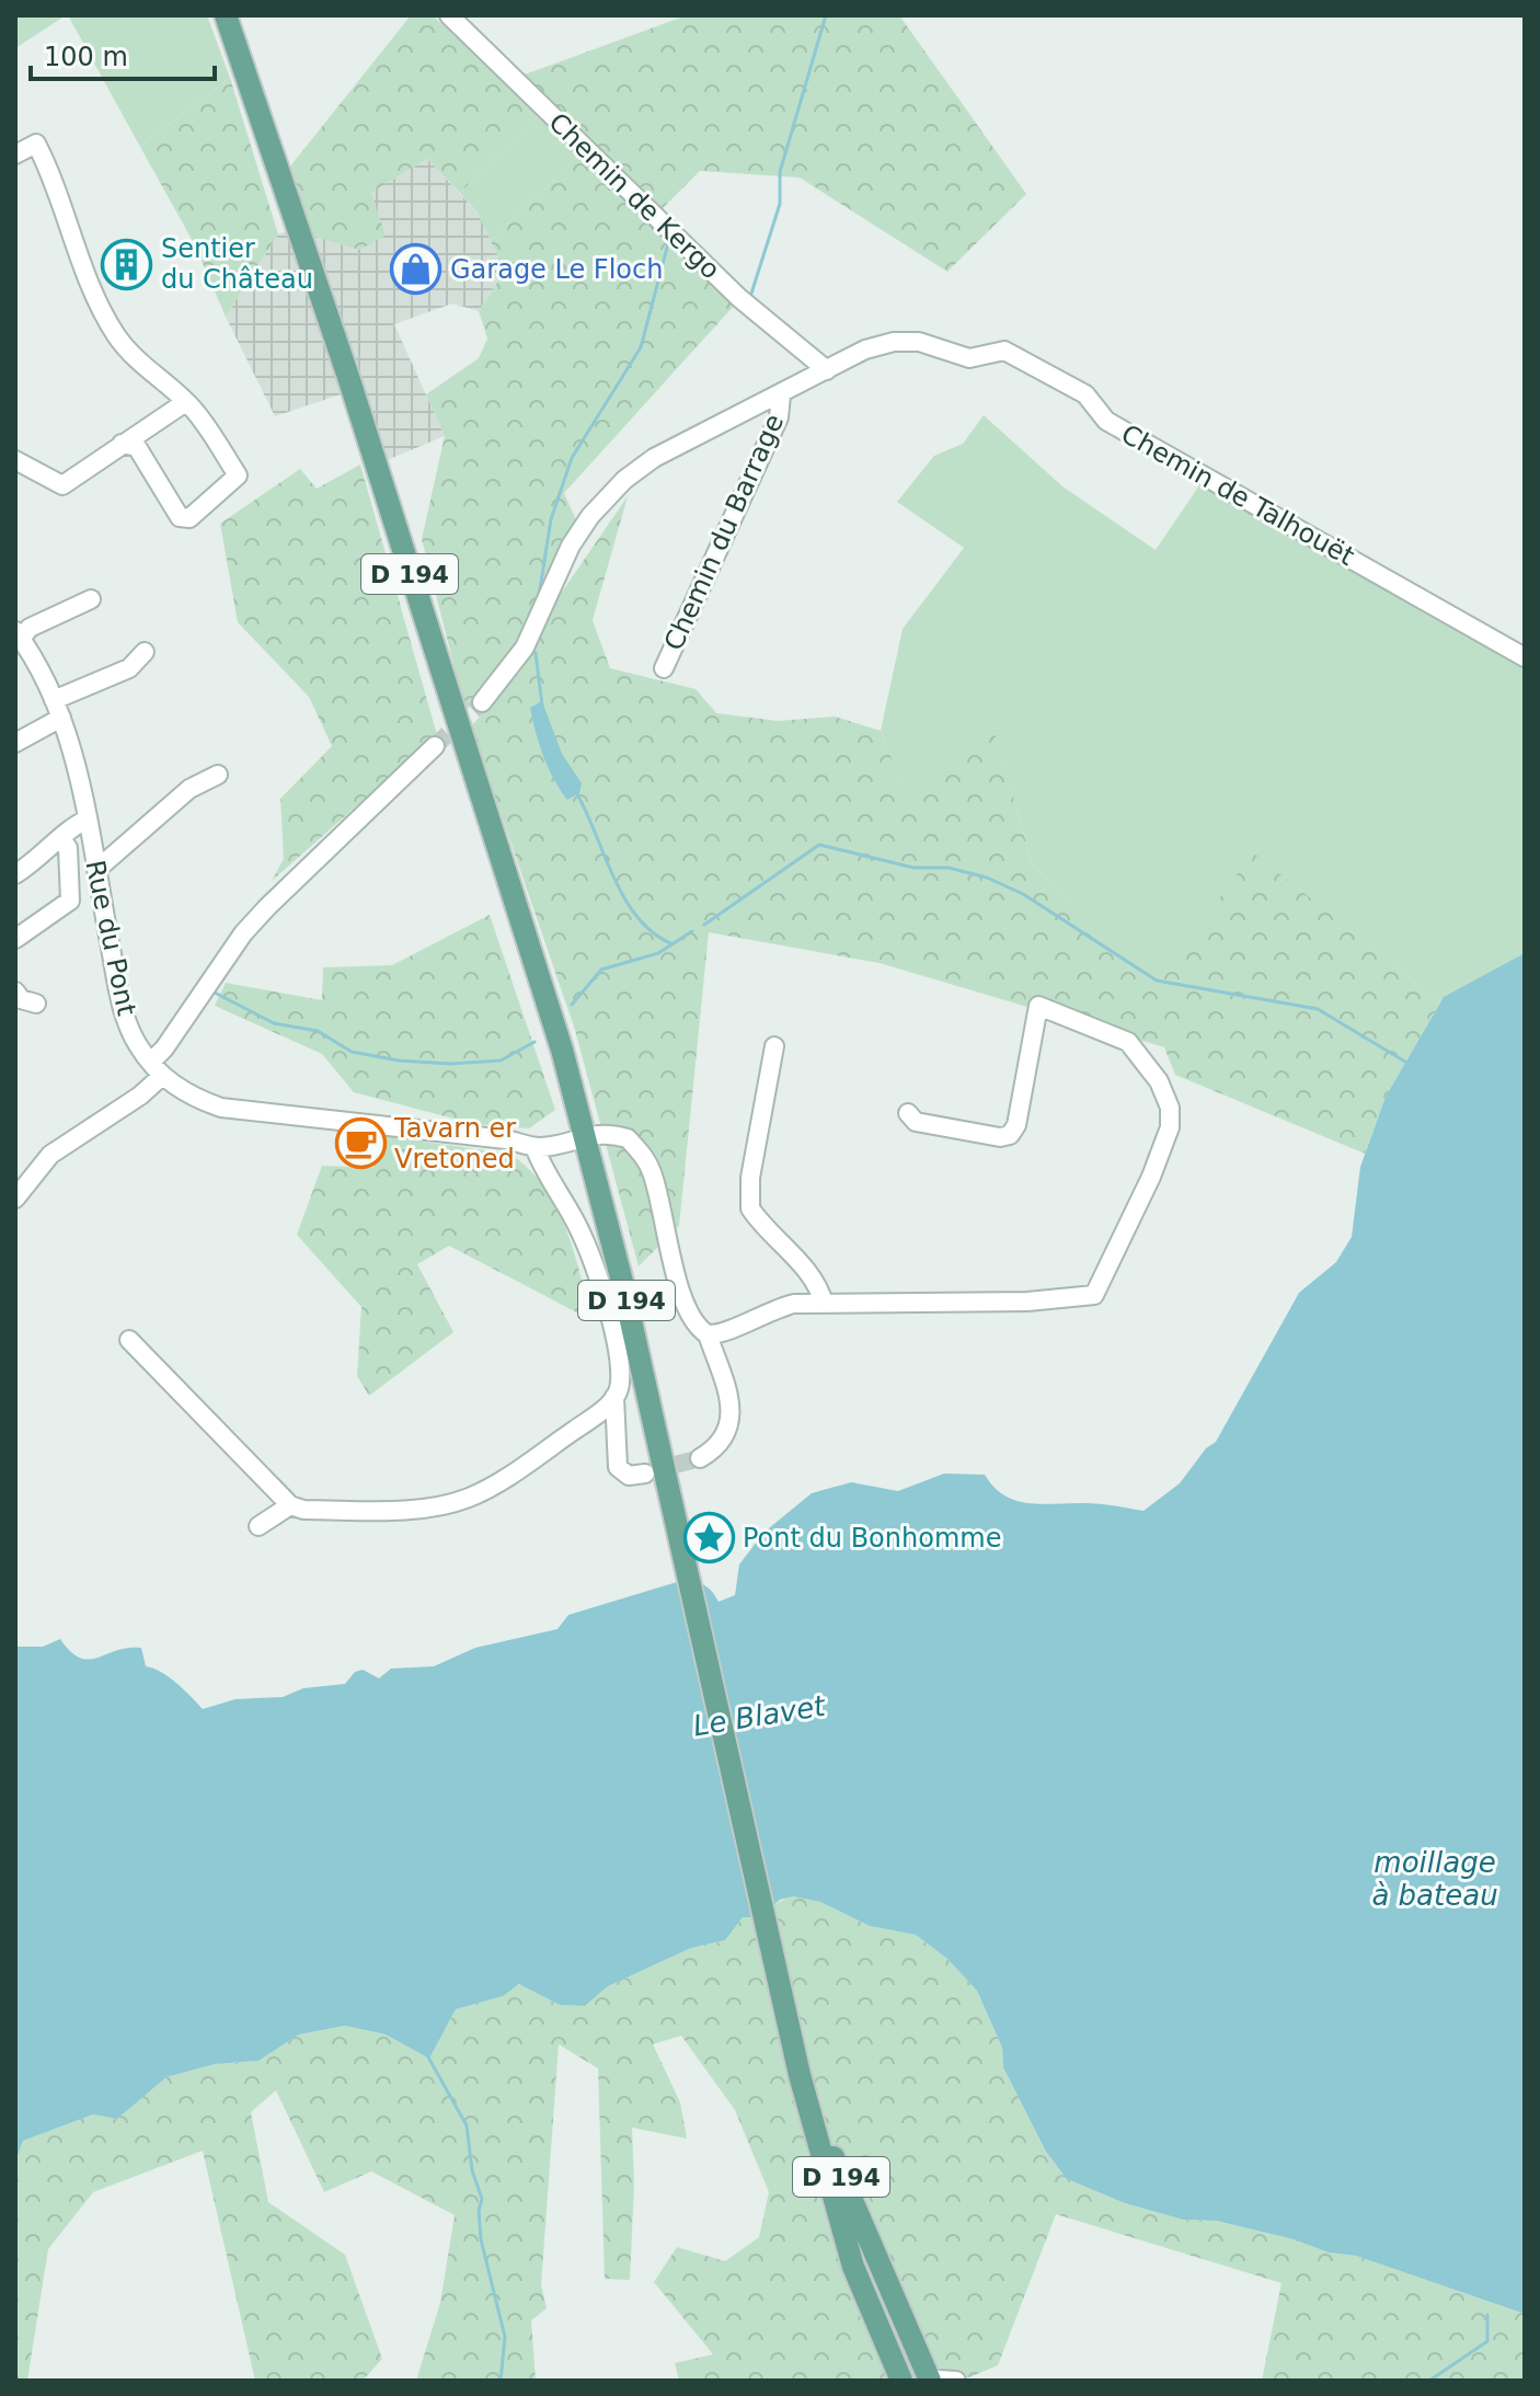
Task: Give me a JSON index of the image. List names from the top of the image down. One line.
{"streets":{"main road":["D 194"],"street":["Chemin de Kergo","Chemin de Talhouët","Chemin du Barrage","Rue du Pont"]},"crossings":[["Chemin de Kergo","Chemin de Talhouët"],["Chemin de Talhouët","Chemin du Barrage"],["D 194","Rue du Pont"]],"water":["Le Blavet","moillage à bateau"],"places":{"building":["Sentier du Château"],"shop":["Garage Le Floch"],"cafe":["Tavarn er Vretoned"],"place":["Pont du Bonhomme"]},"scale_bar":"100 m"}
